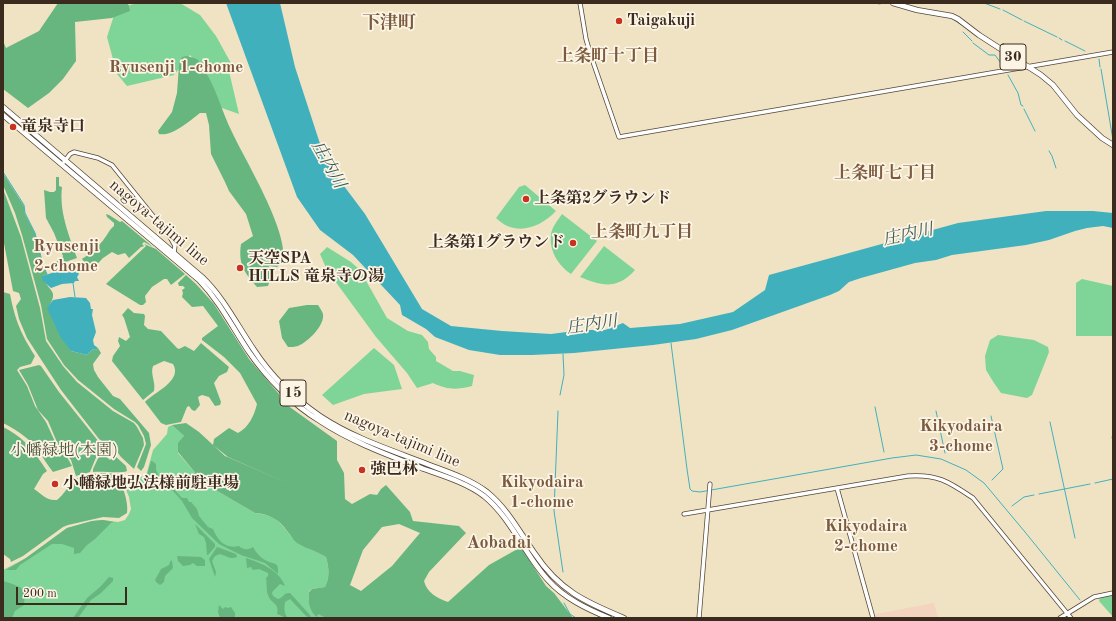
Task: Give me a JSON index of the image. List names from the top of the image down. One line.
{"streets":{"main road":["30","nagoya-tajimi line","15"]},"districts":["下津町","上条町十丁目","Ryusenji 1-chome","上条町七丁目","上条町九丁目","Ryusenji 2-chome","Kikyodaira 3-chome","Kikyodaira 1-chome","Kikyodaira 2-chome","Aobadai"],"water":["庄内川"],"parks":["小幡緑地(本園)"],"places":["Taigakuji","竜泉寺口","上条第2グラウンド","上条第1グラウンド","天空SPA HILLS 竜泉寺の湯","強巴林","小幡緑地弘法様前駐車場"],"scale_bar":"200 m"}
